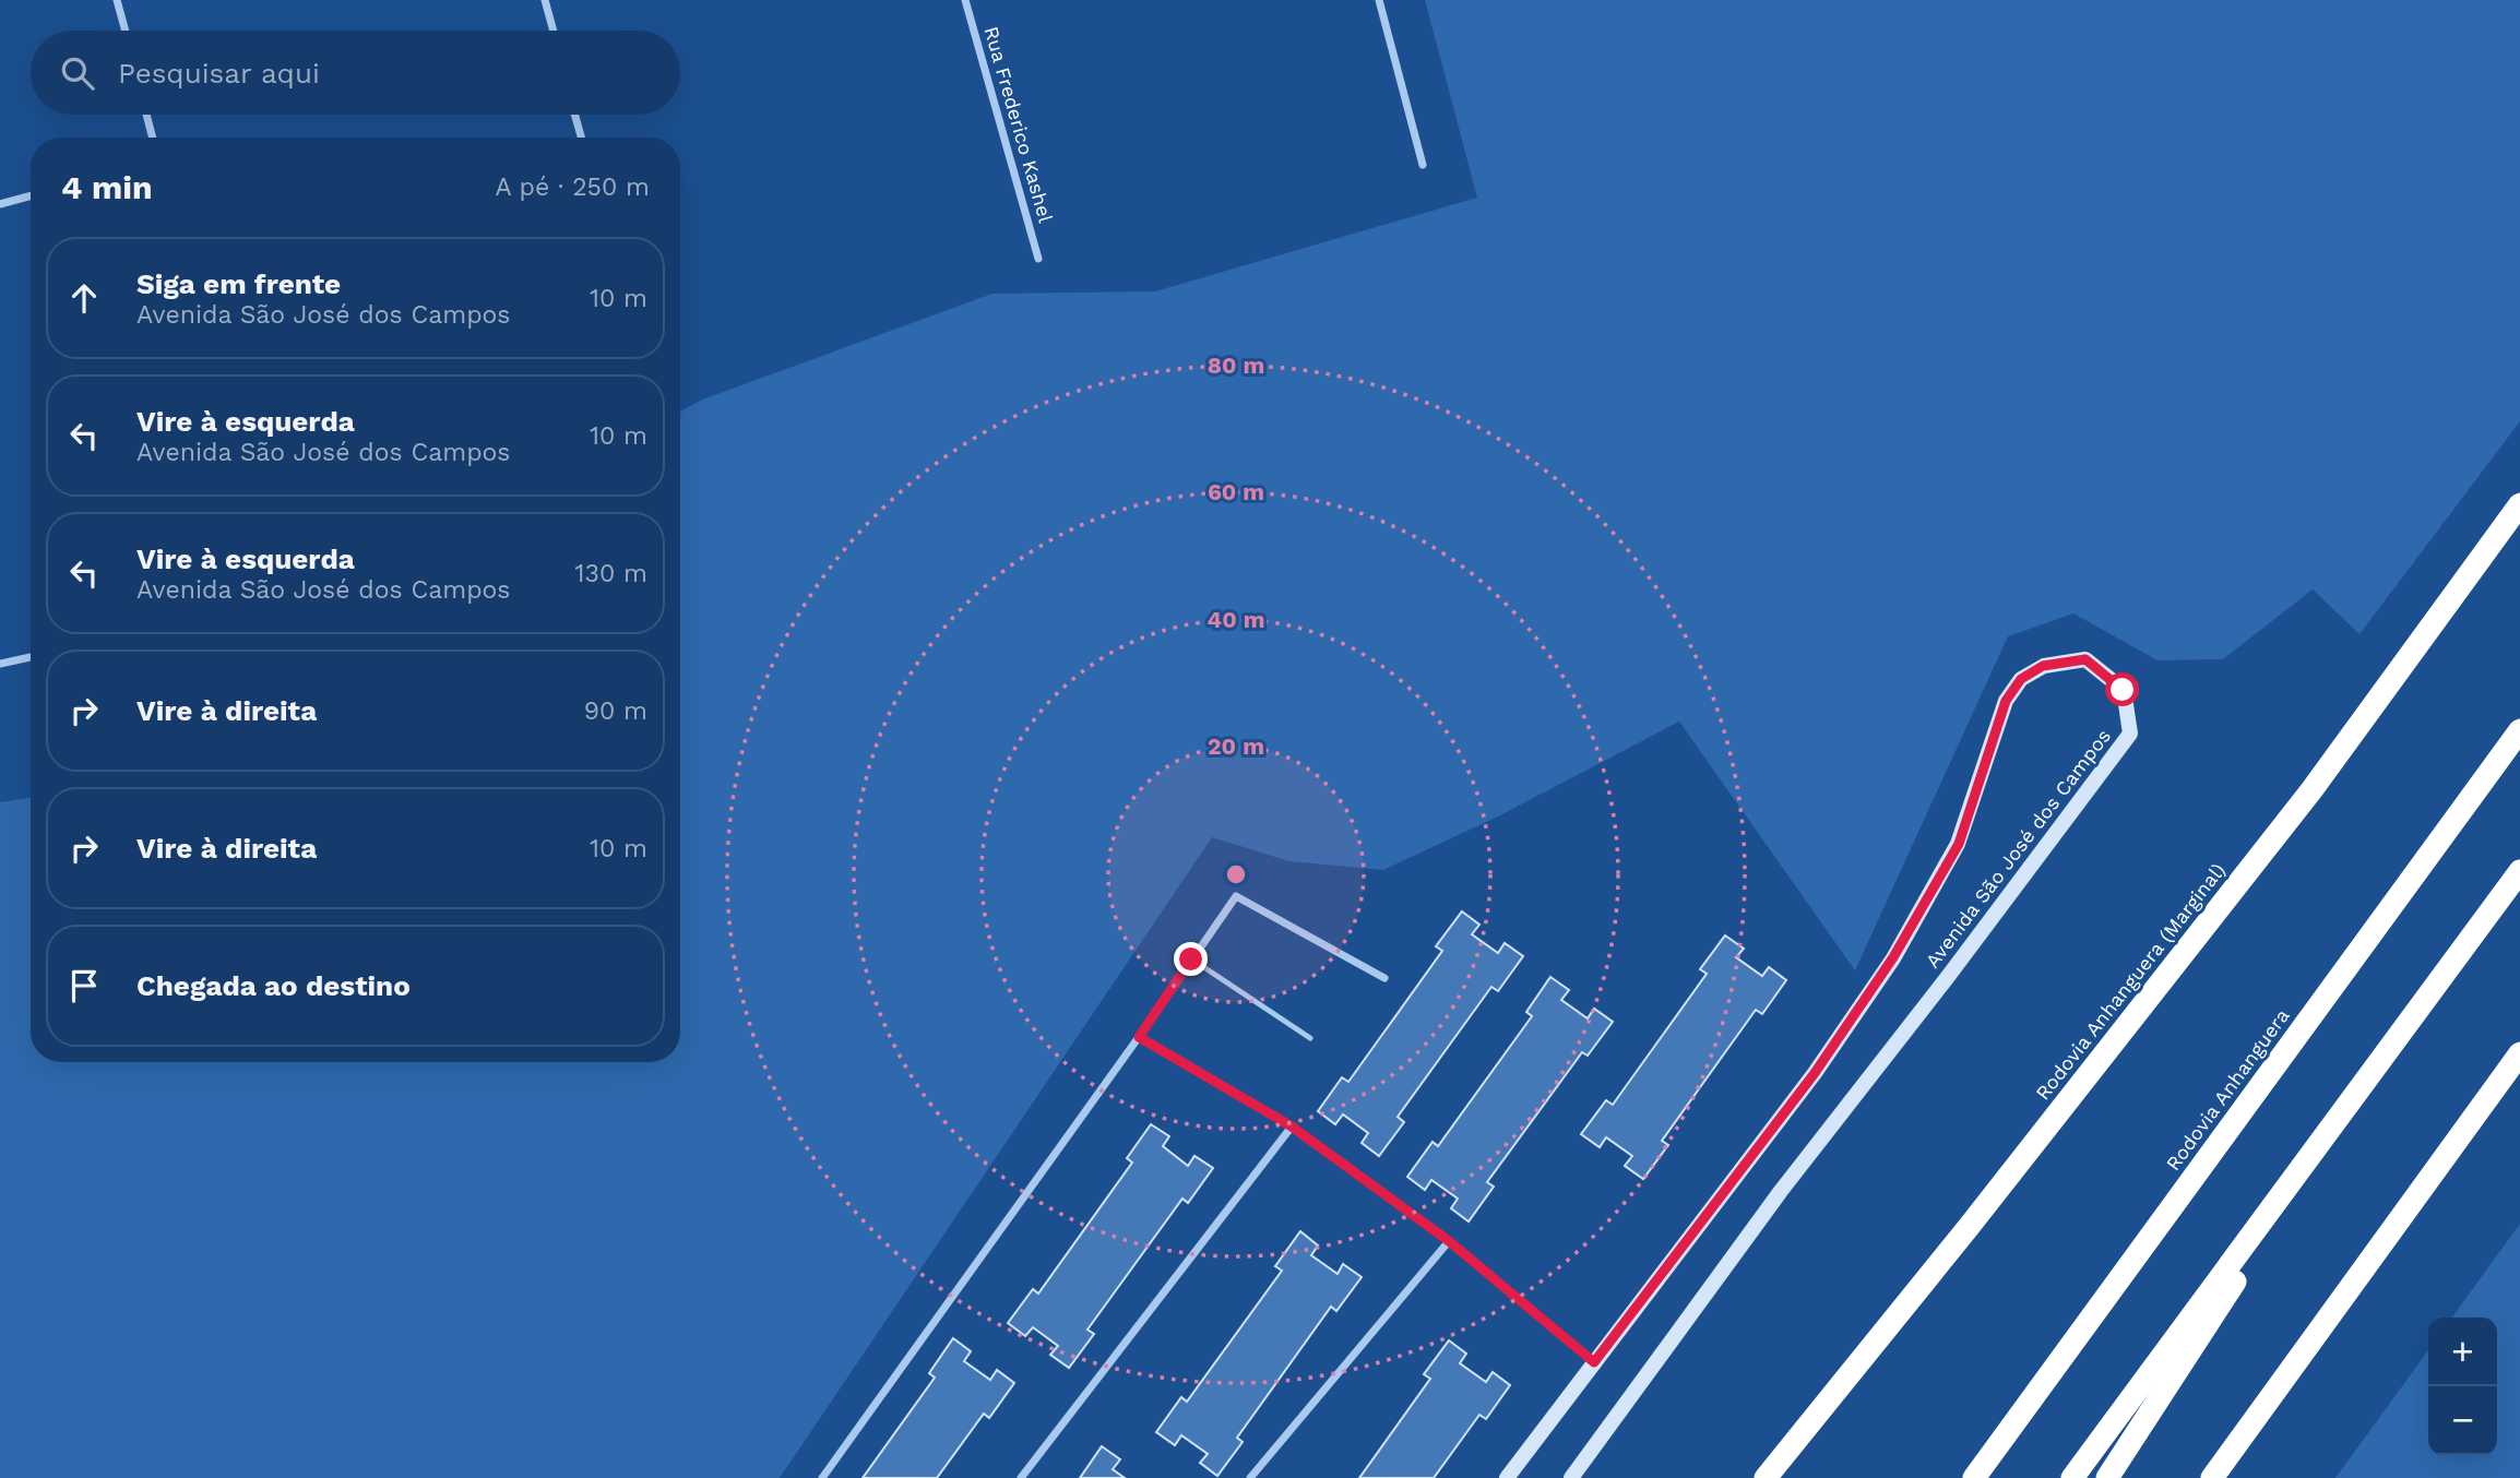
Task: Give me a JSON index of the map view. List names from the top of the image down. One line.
{"streets":{"highway":["Rodovia Anhanguera (Marginal)","Rodovia Anhanguera"],"street":["Rua Frederico Kashel","Avenida São José dos Campos"]},"page":{"search":"Pesquisar aqui","heading":["4 min","A pé · 250 m"],"list":[["Siga em frente","Avenida São José dos Campos","10 m"],["Vire à esquerda","Avenida São José dos Campos","10 m"],["Vire à esquerda","Avenida São José dos Campos","130 m"],["Vire à direita","90 m"],["Vire à direita","10 m"],"Chegada ao destino"],"map_buttons":["+","−"]},"rings":["80 m","60 m","40 m","20 m"]}
